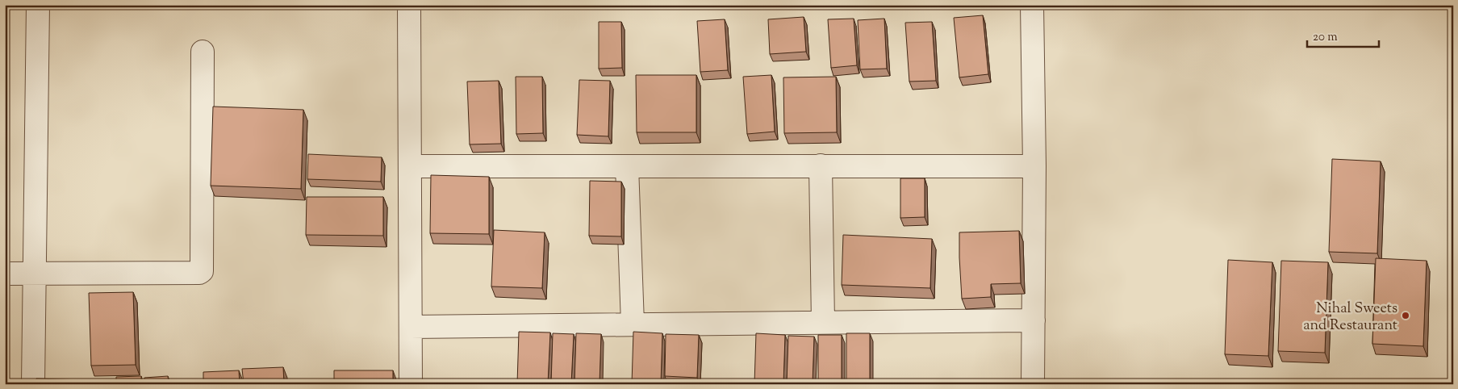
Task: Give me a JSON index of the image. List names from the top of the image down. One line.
{"places":["Nihal Sweets and Restaurant"],"scale_bar":"20 m"}
